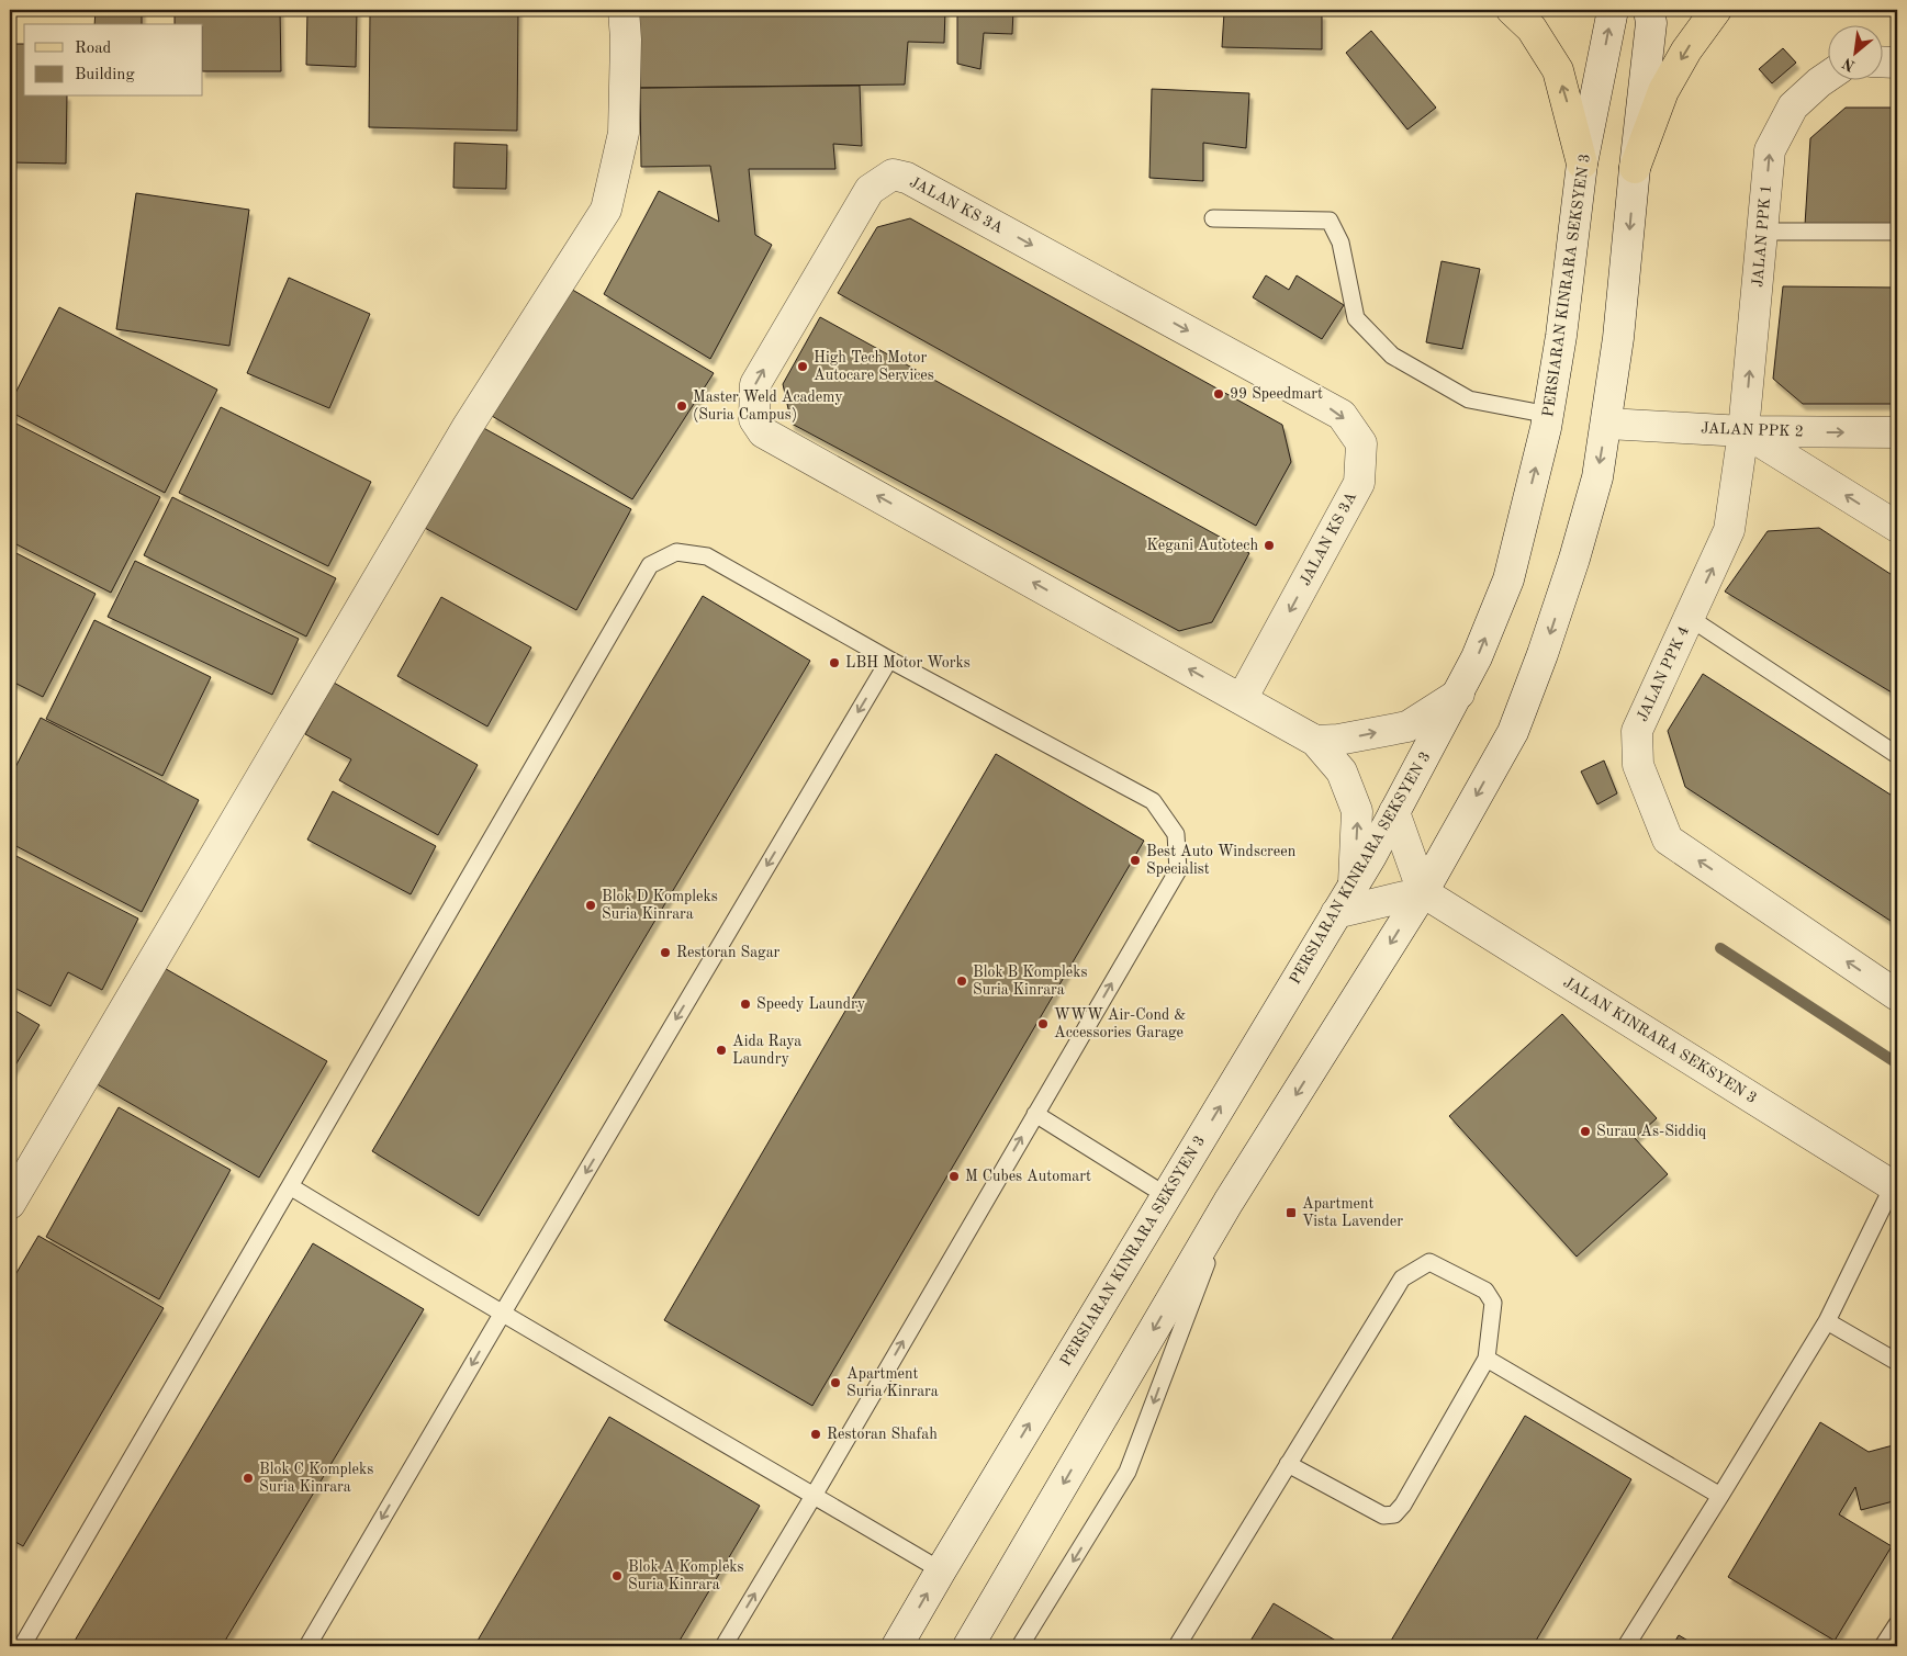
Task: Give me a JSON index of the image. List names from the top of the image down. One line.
{"streets":{"street":["JALAN KS 3A","JALAN PPK 1","PERSIARAN KINRARA SEKSYEN 3","JALAN PPK 2","JALAN PPK 4","JALAN KINRARA SEKSYEN 3"]},"crossings":[["JALAN KS 3A","PERSIARAN KINRARA SEKSYEN 3"],["JALAN PPK 1","JALAN PPK 2"],["JALAN PPK 1","JALAN PPK 4"],["JALAN PPK 2","JALAN PPK 4"]],"one_way":["JALAN PPK 2","JALAN PPK 4"],"places":{"other":["High Tech Motor Autocare Services","99 Speedmart","Master Weld Academy (Suria Campus)","Kegani Autotech","LBH Motor Works","Best Auto Windscreen Specialist","Blok D Kompleks Suria Kinrara","Restoran Sagar","Blok B Kompleks Suria Kinrara","Speedy Laundry","WWW Air-Cond & Accessories Garage","Aida Raya Laundry","Surau As-Siddiq","M Cubes Automart","Apartment Suria Kinrara","Restoran Shafah","Blok C Kompleks Suria Kinrara","Blok A Kompleks Suria Kinrara"],"transit":["Apartment Vista Lavender"]},"legend":["Road","Building"],"north":"bottom left"}
